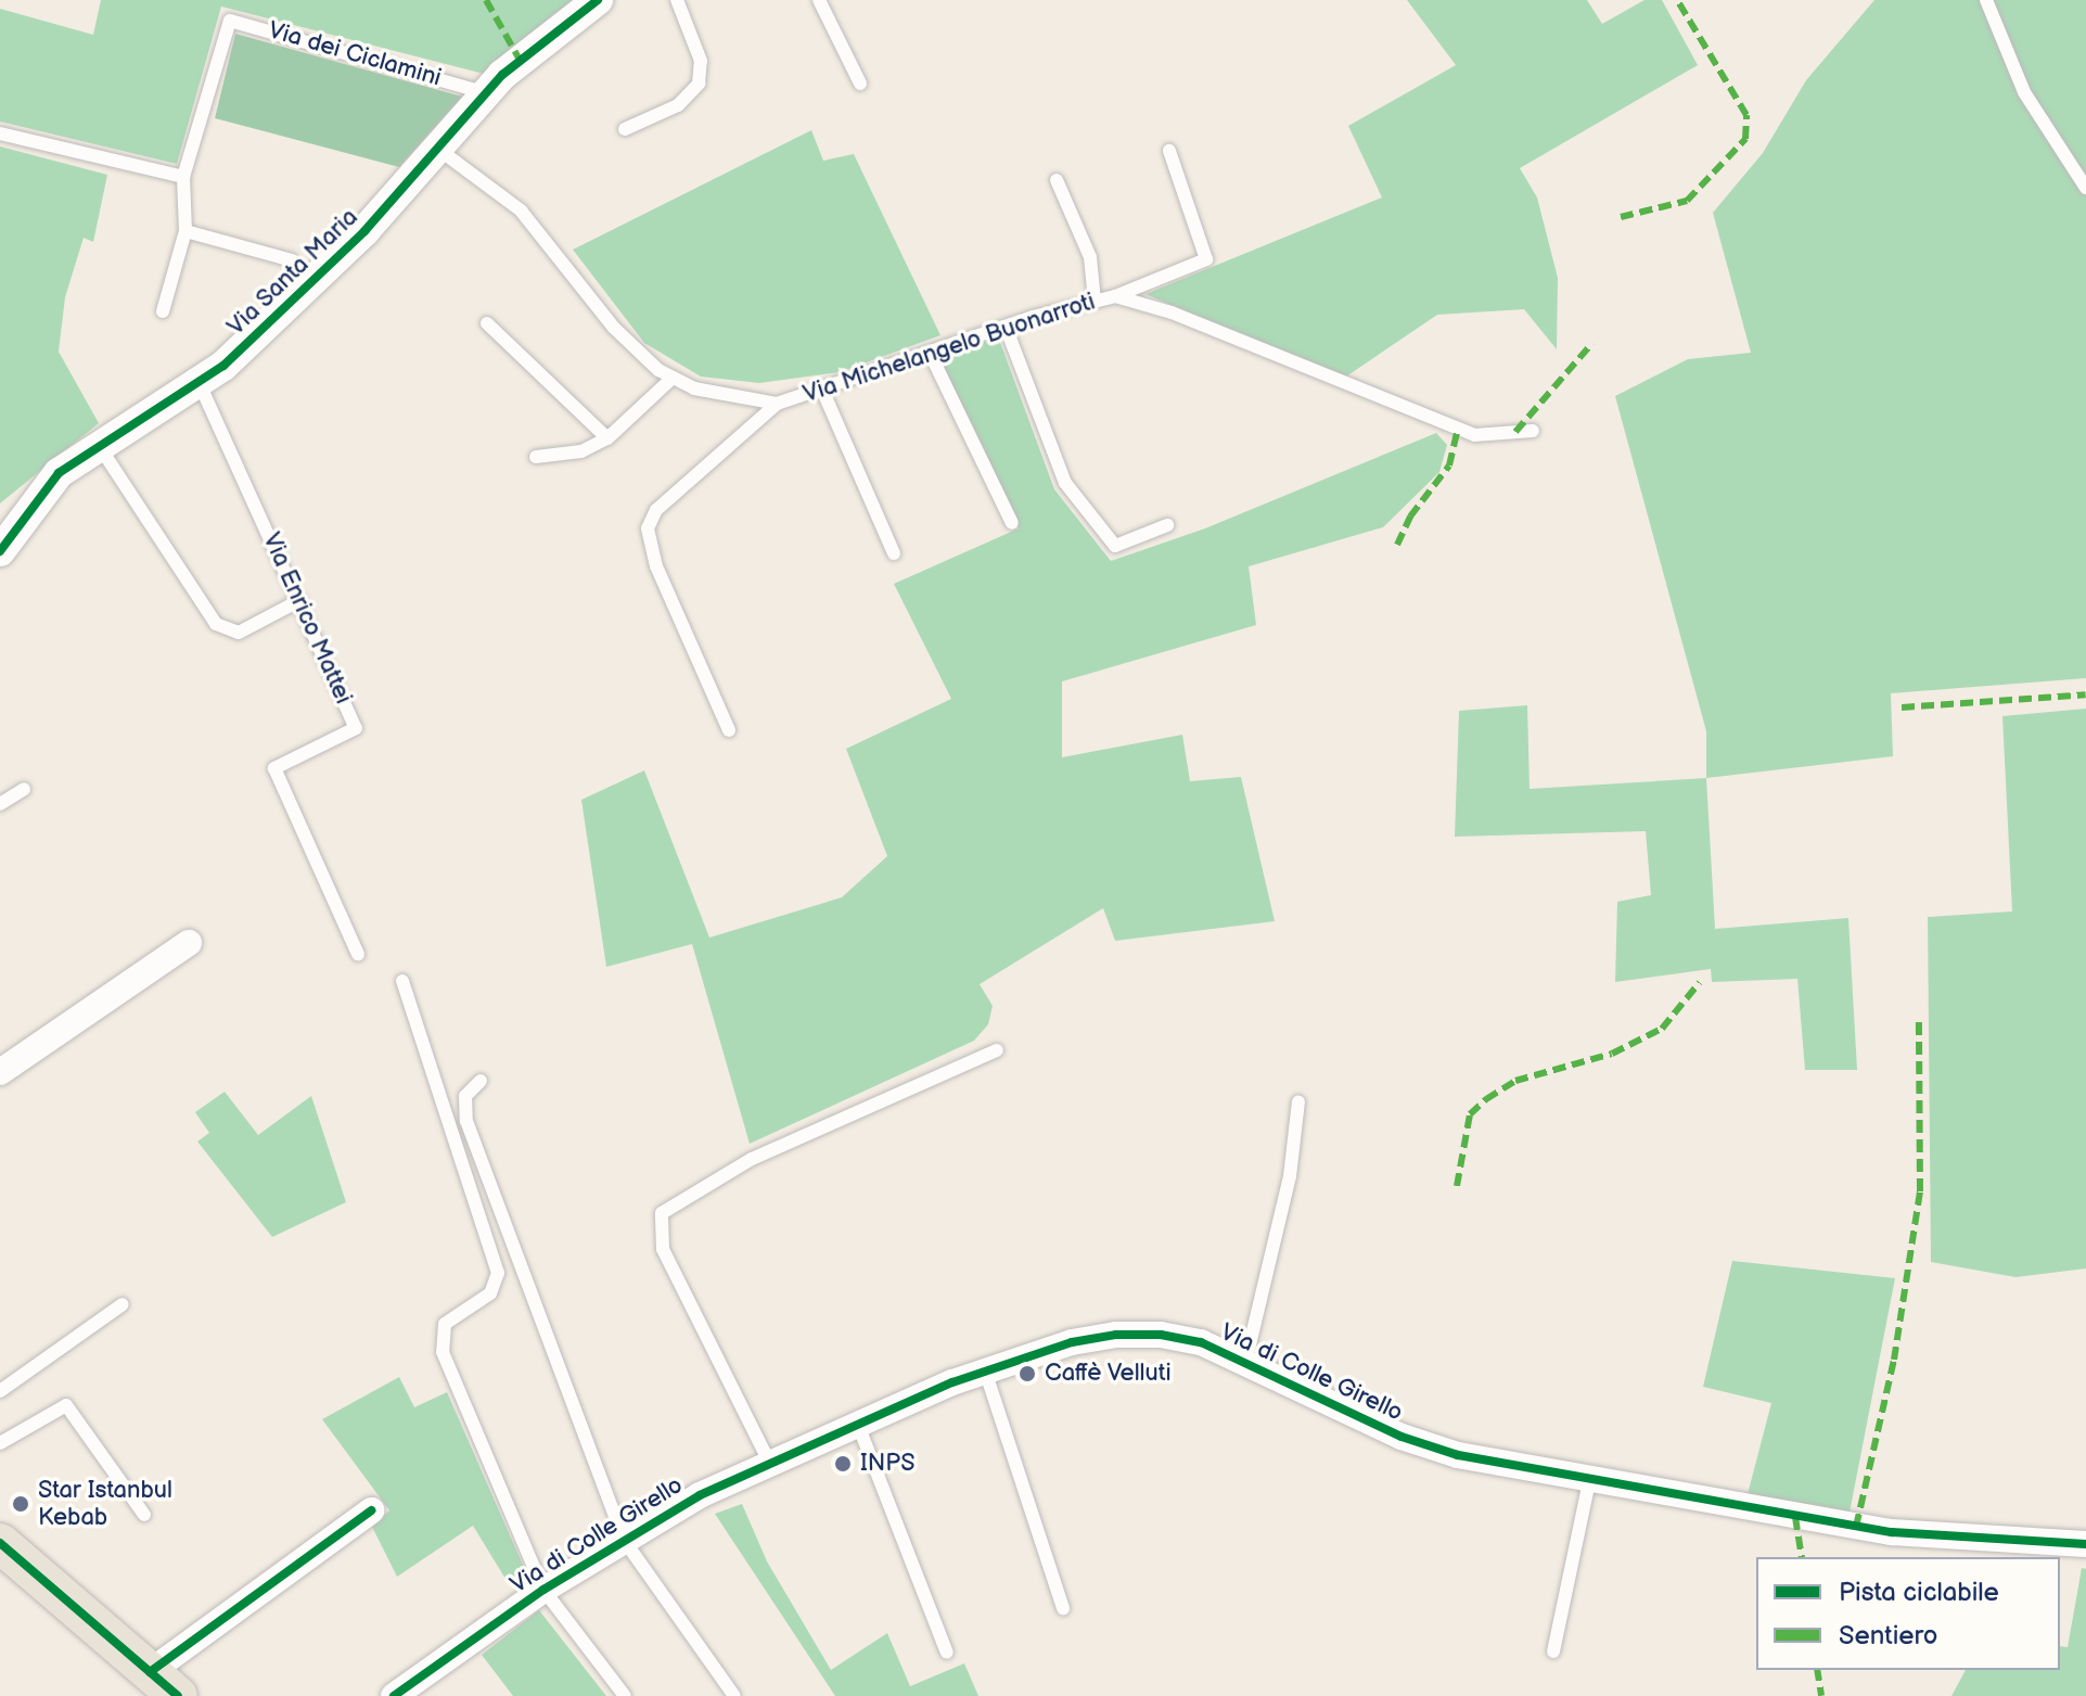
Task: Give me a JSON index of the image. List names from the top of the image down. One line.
{"streets":{"street":["Via Santa Maria","Via di Colle Girello"],"lane":["Via dei Ciclamini","Via Michelangelo Buonarroti","Via Enrico Mattei"]},"crossings":[["Via dei Ciclamini","Via Santa Maria"],["Via Santa Maria","Via Michelangelo Buonarroti"],["Via Santa Maria","Via Enrico Mattei"]],"places":["Caffè Velluti","INPS","Star Istanbul Kebab"],"legend":["Pista ciclabile","Sentiero"]}
